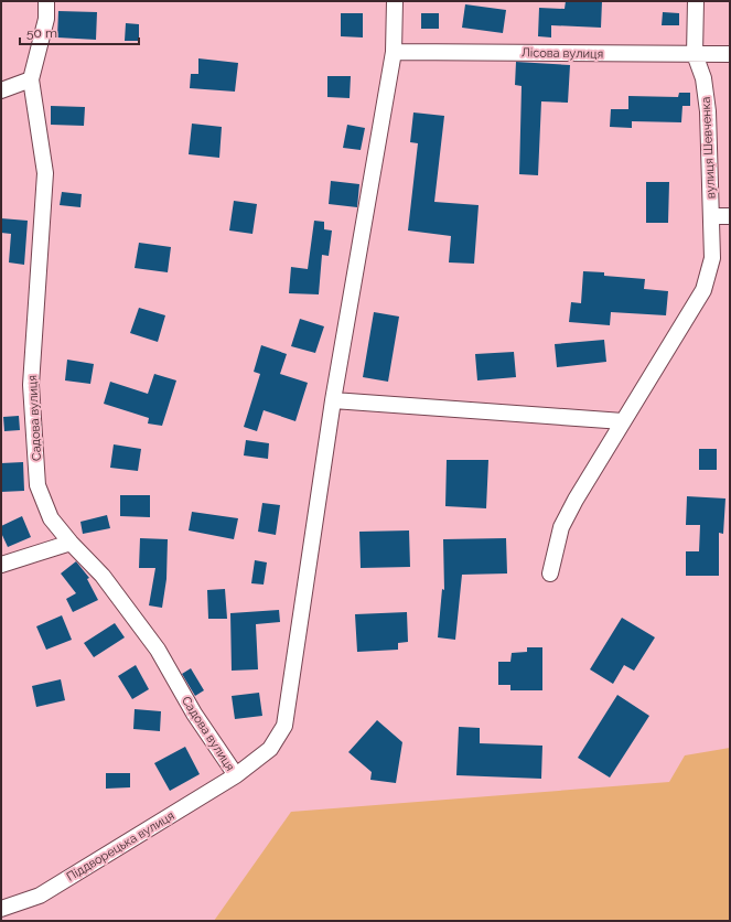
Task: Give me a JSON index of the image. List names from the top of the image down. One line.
{"streets":{"street":["Лісова вулиця","вулиця Шевченка","Садова вулиця","Піддворецька вулиця"]},"crossings":[["Лісова вулиця","вулиця Шевченка"],["Лісова вулиця","Піддворецька вулиця"],["Садова вулиця","Піддворецька вулиця"]],"scale_bar":"50 m"}
